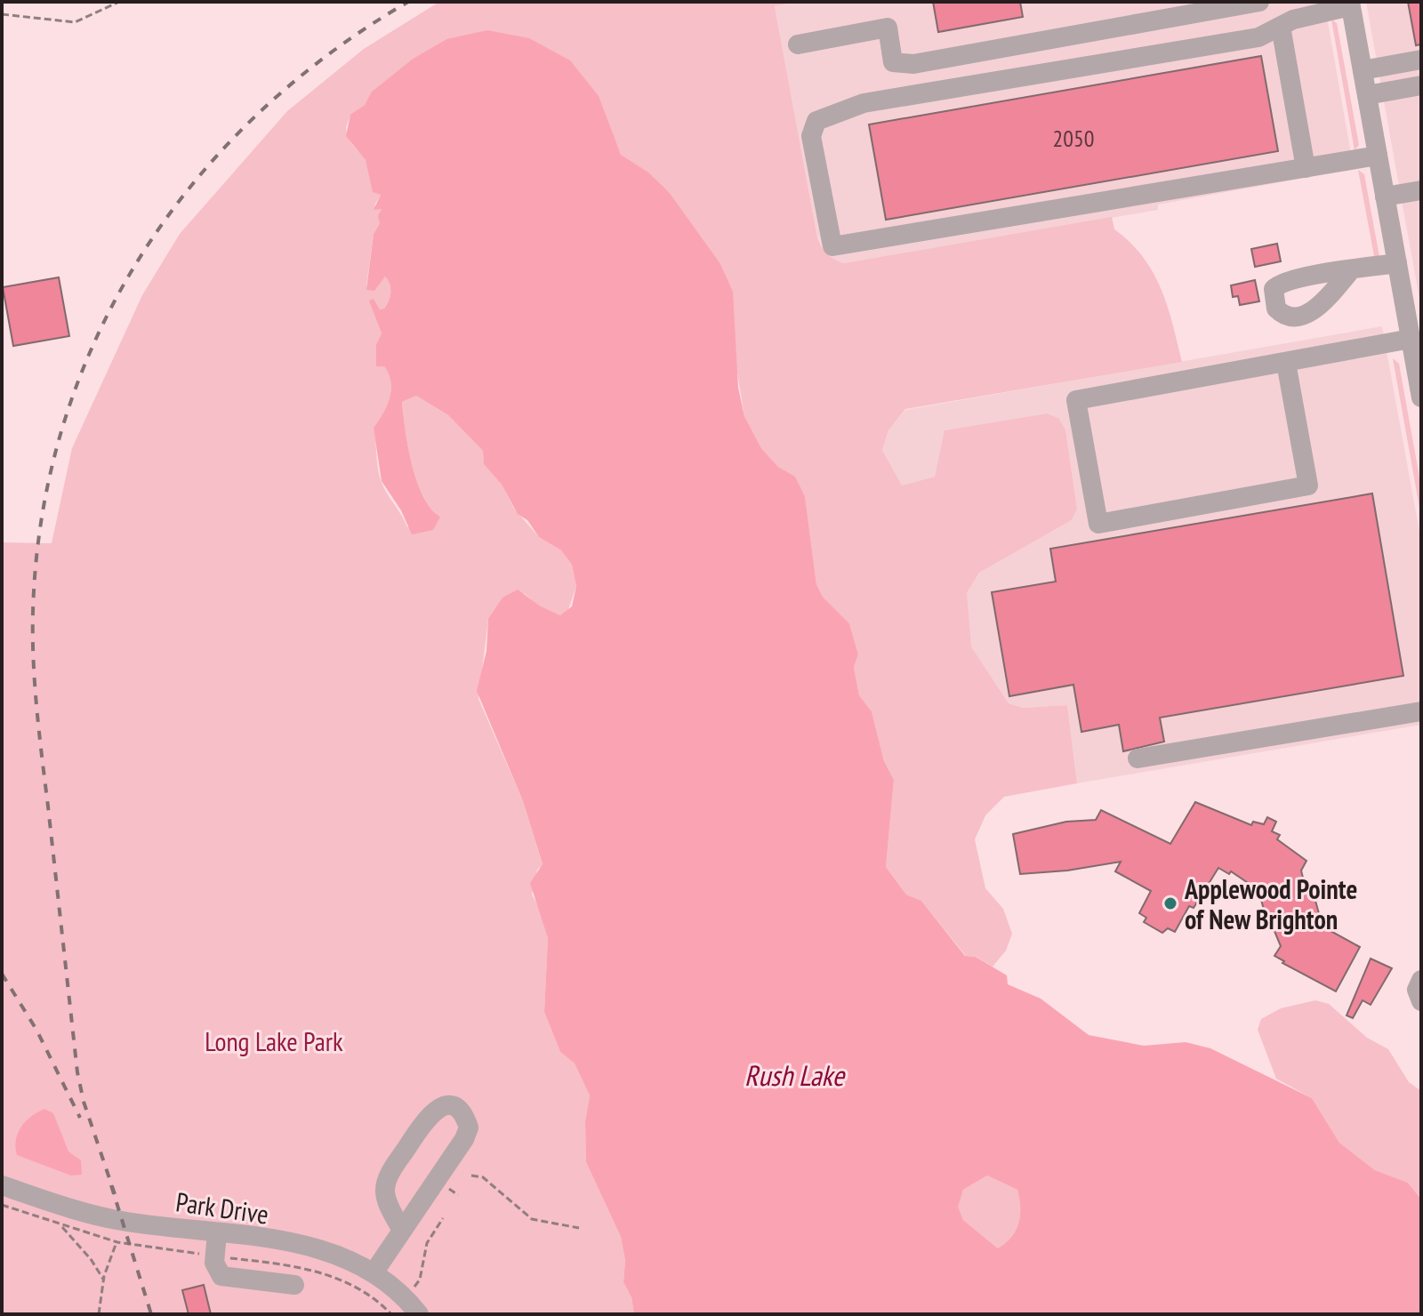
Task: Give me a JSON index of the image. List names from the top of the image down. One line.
{"streets":{"street":["Park Drive"]},"water":["Rush Lake"],"parks":["Long Lake Park"],"places":["Applewood Pointe of New Brighton"],"house_numbers":["2050"]}
